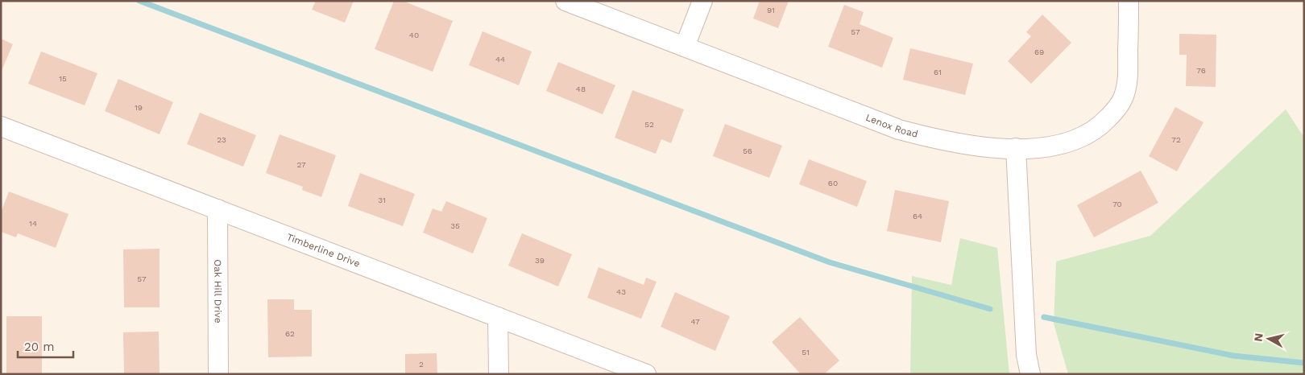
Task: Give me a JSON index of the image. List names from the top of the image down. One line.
{"streets":{"street":["Lenox Road","Timberline Drive","Oak Hill Drive"]},"crossings":[["Timberline Drive","Oak Hill Drive"]],"house_numbers":["91","57","40","69","44","76","61","15","48","19","52","23","72","56","27","60","31","70","64","14","35","39","57","43","47","62","51","2"],"scale_bar":"20 m","north":"left"}
